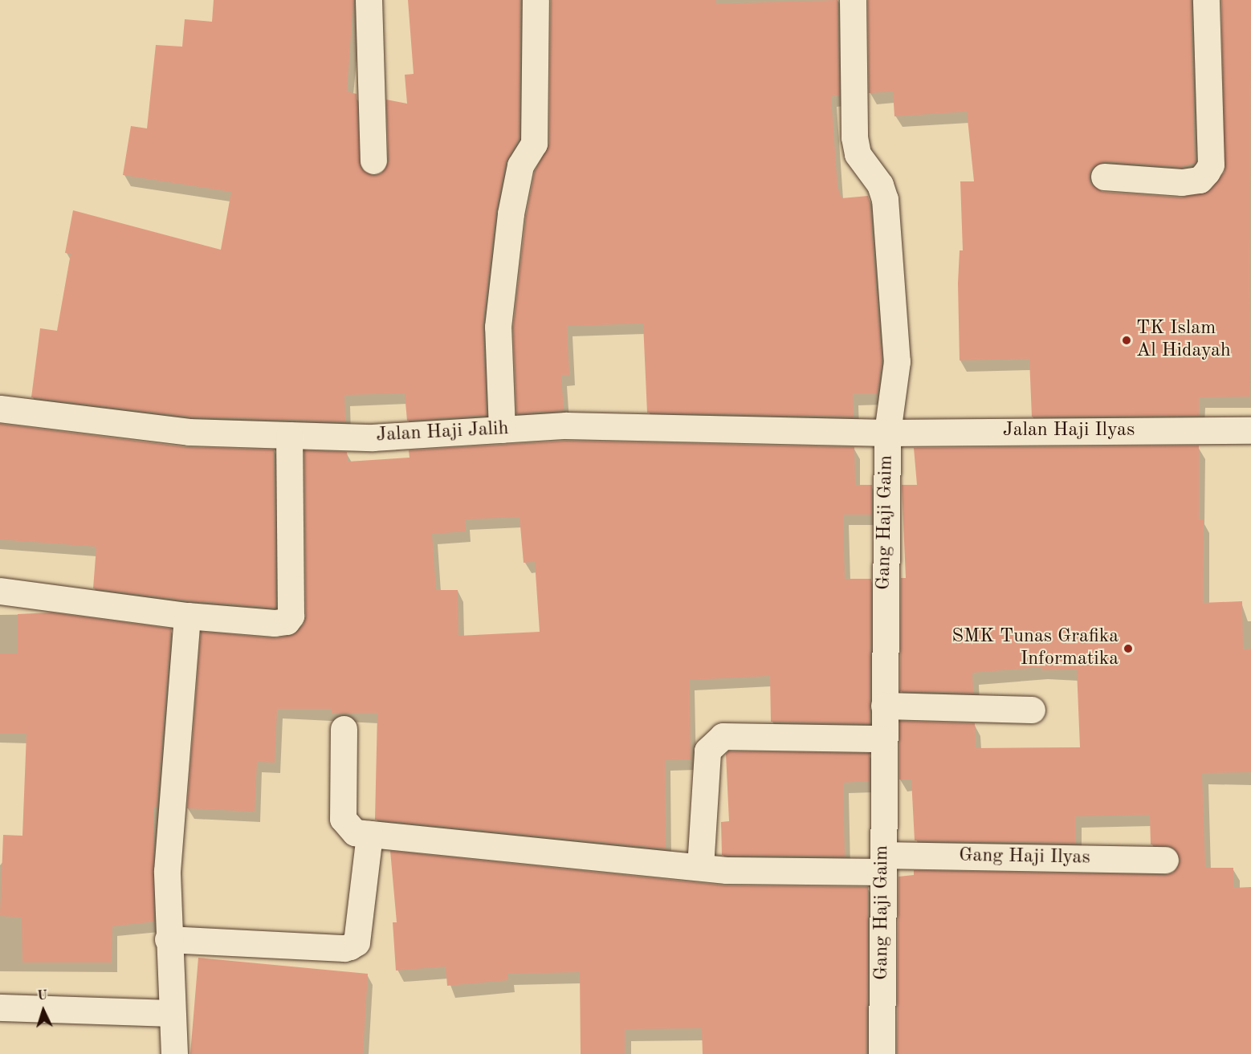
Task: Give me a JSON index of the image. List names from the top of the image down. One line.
{"streets":{"street":["Jalan Haji Ilyas","Jalan Haji Jalih","Gang Haji Gaim","Gang Haji Ilyas"]},"crossings":[["Jalan Haji Ilyas","Jalan Haji Jalih"],["Jalan Haji Ilyas","Gang Haji Gaim"],["Jalan Haji Jalih","Gang Haji Gaim"],["Gang Haji Gaim","Gang Haji Ilyas"]],"places":["TK Islam Al Hidayah","SMK Tunas Grafika Informatika"],"north":"top"}
